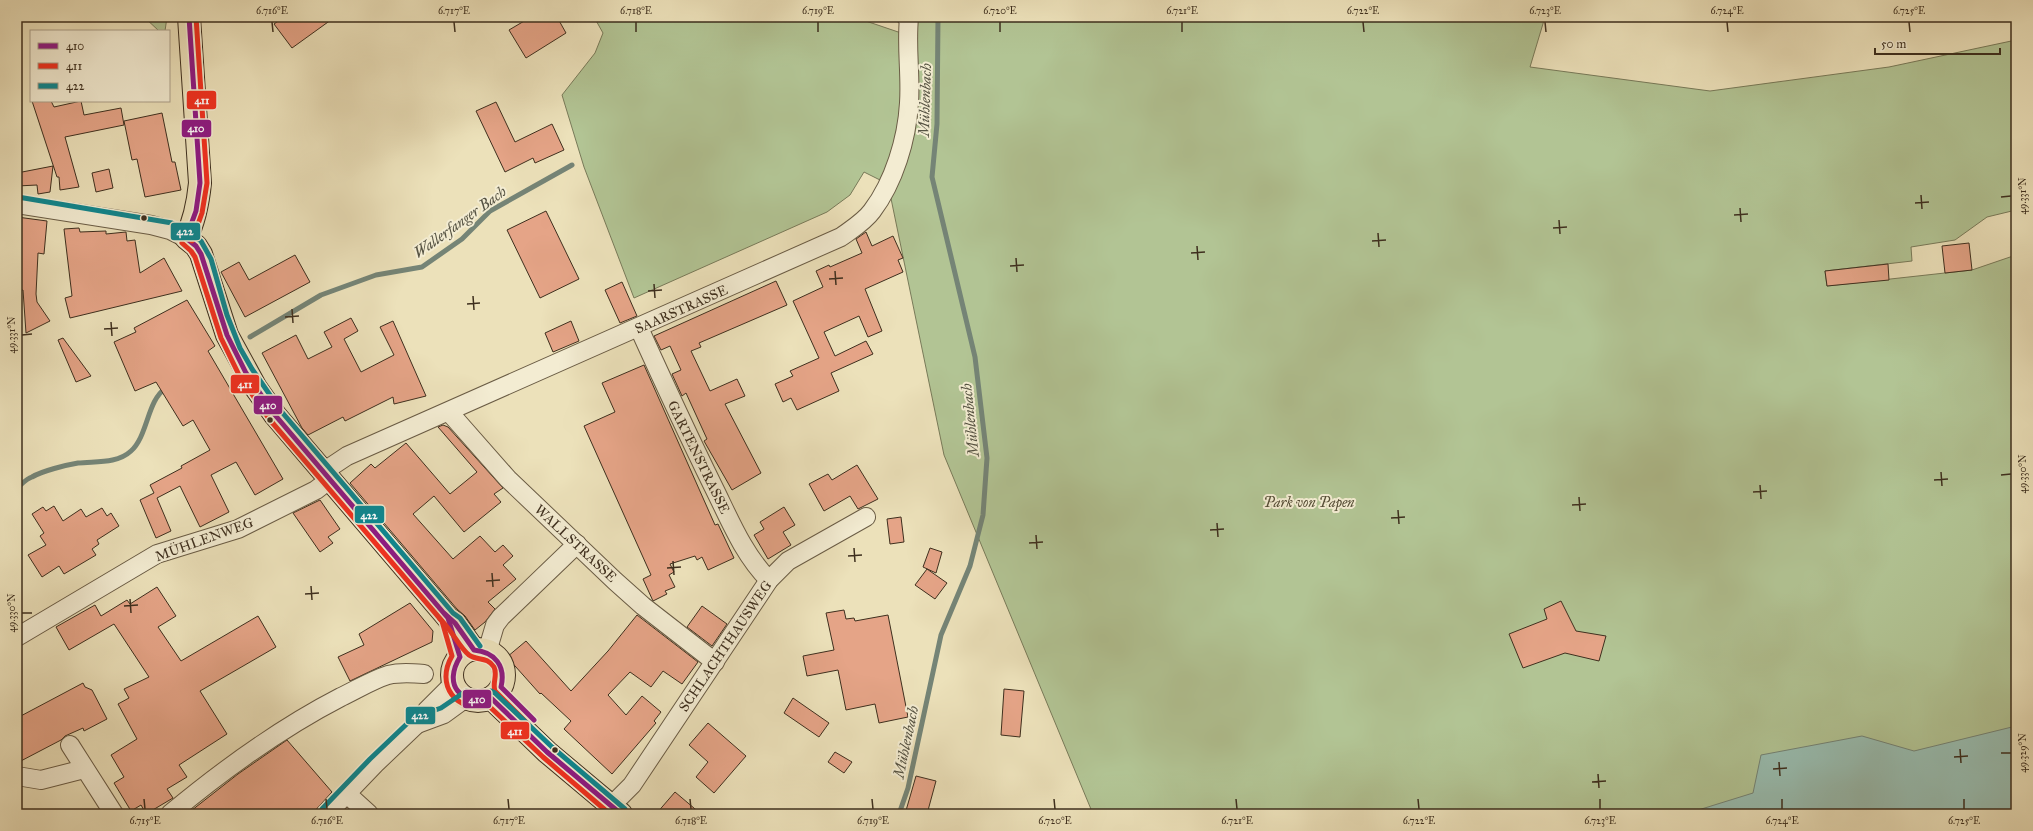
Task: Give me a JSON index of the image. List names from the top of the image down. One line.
{"streets":{"street":["SAARSTRASSE","GARTENSTRASSE","MÜHLENWEG","WALLSTRASSE","SCHLACHTHAUSWEG"]},"crossings":[["SAARSTRASSE","GARTENSTRASSE"],["SAARSTRASSE","MÜHLENWEG"],["SAARSTRASSE","WALLSTRASSE"],["GARTENSTRASSE","SCHLACHTHAUSWEG"],["WALLSTRASSE","SCHLACHTHAUSWEG"]],"water":["Mühlenbach","Wallerfanger Bach"],"parks":["Park von Papen"],"lines":["transit line 410","transit line 411","transit line 422"],"legend":["410","411","422"],"scale_bar":"50 m","coordinates":["6.716°E","6.717°E","6.718°E","6.719°E","6.720°E","6.721°E","6.722°E","6.723°E","6.724°E","6.725°E","49.331°N","49.330°N","49.329°N","6.715°E"]}
